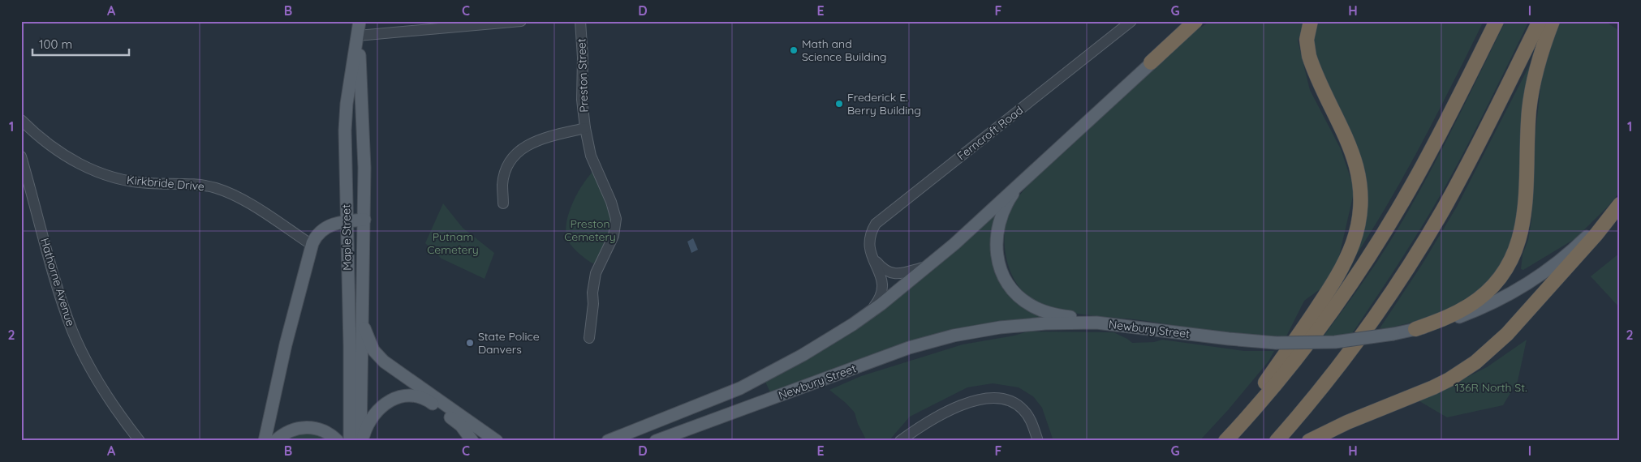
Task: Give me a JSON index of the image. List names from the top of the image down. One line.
{"streets":{"main road":["Maple Street","Newbury Street"],"street":["Preston Street","Ferncroft Road","Kirkbride Drive","Hathorne Avenue"]},"parks":["Preston Cemetery","Putnam Cemetery","136R North St."],"places":["Math and Science Building","Frederick E. Berry Building","State Police Danvers"],"scale_bar":"100 m","grid":{"columns":["A","B","C","D","E","F","G","H","I"],"rows":["1","2"]}}
